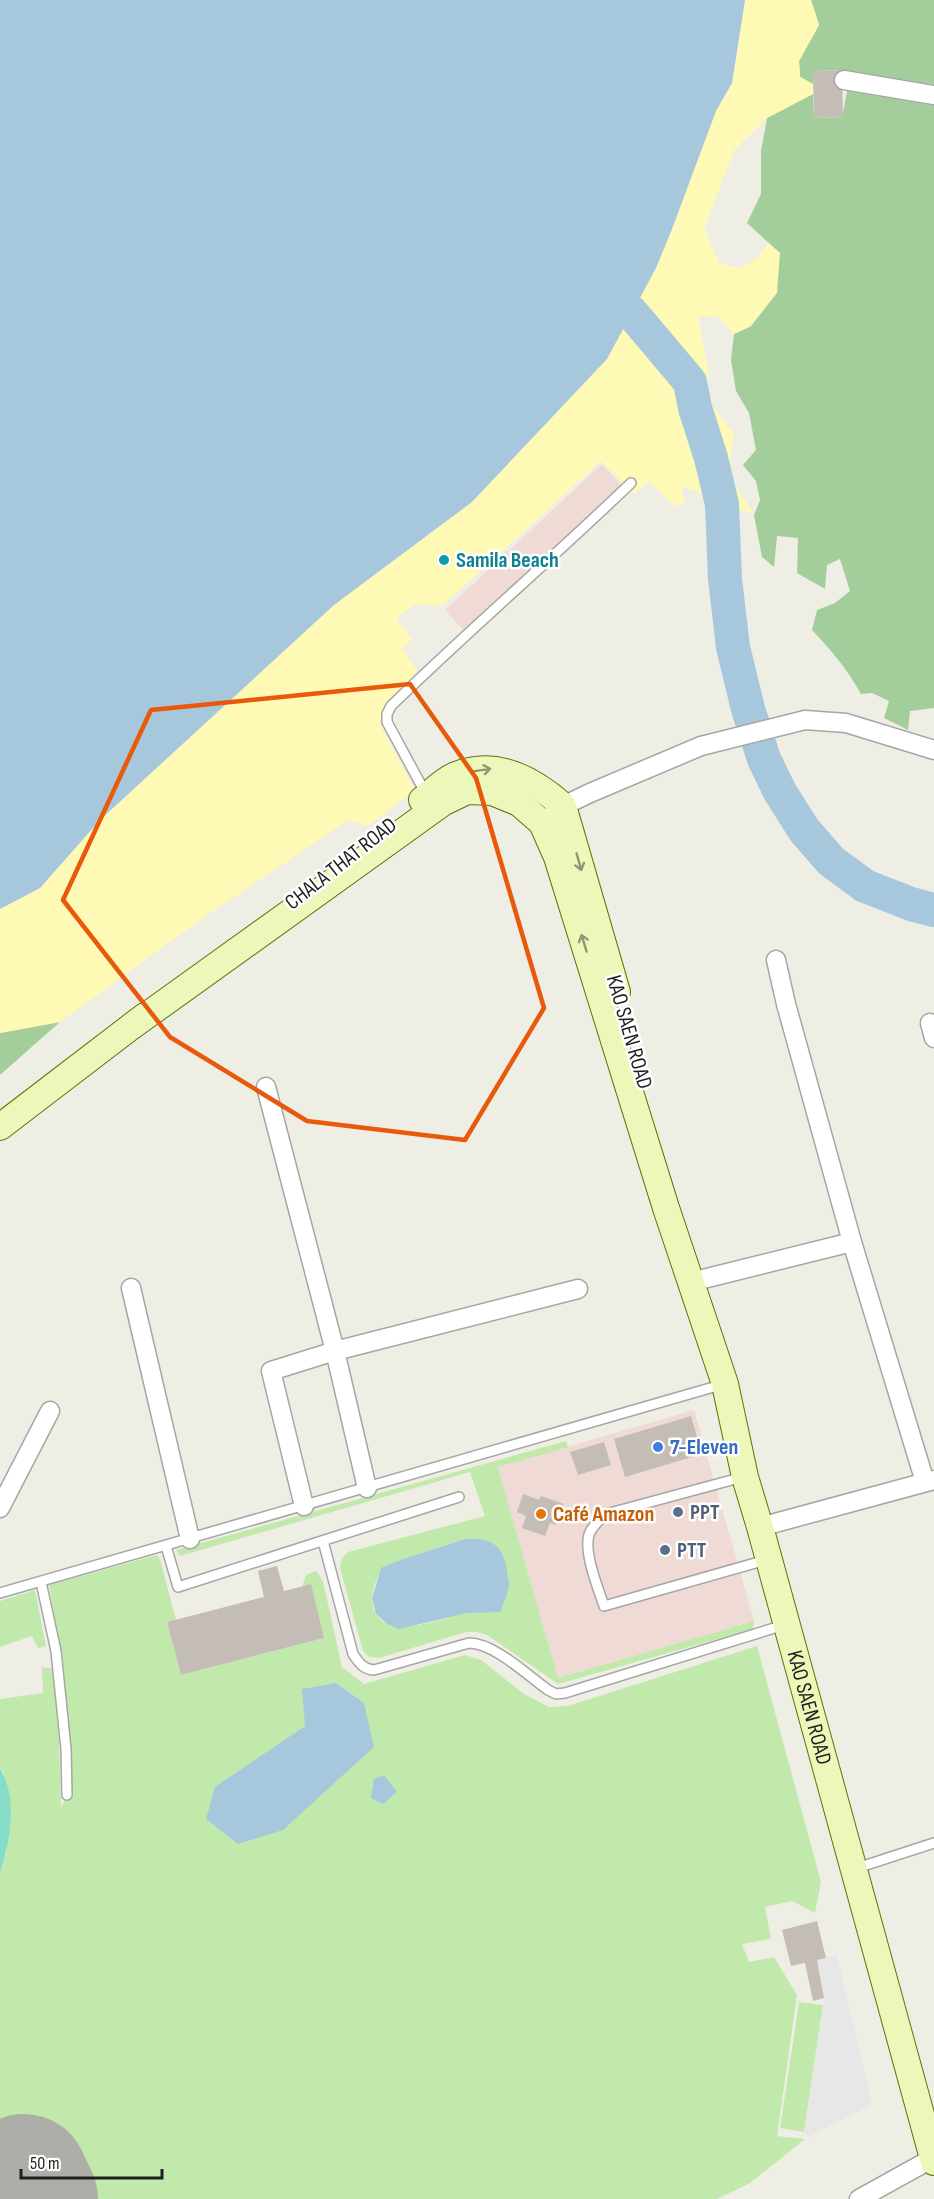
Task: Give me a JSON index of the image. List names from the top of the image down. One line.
{"streets":{"main road":["CHALA THAT ROAD","KAO SAEN ROAD"]},"crossings":[["CHALA THAT ROAD","KAO SAEN ROAD"]],"places":["Samila Beach","7-Eleven","PPT","Café Amazon","PTT"],"scale_bar":"50 m"}
